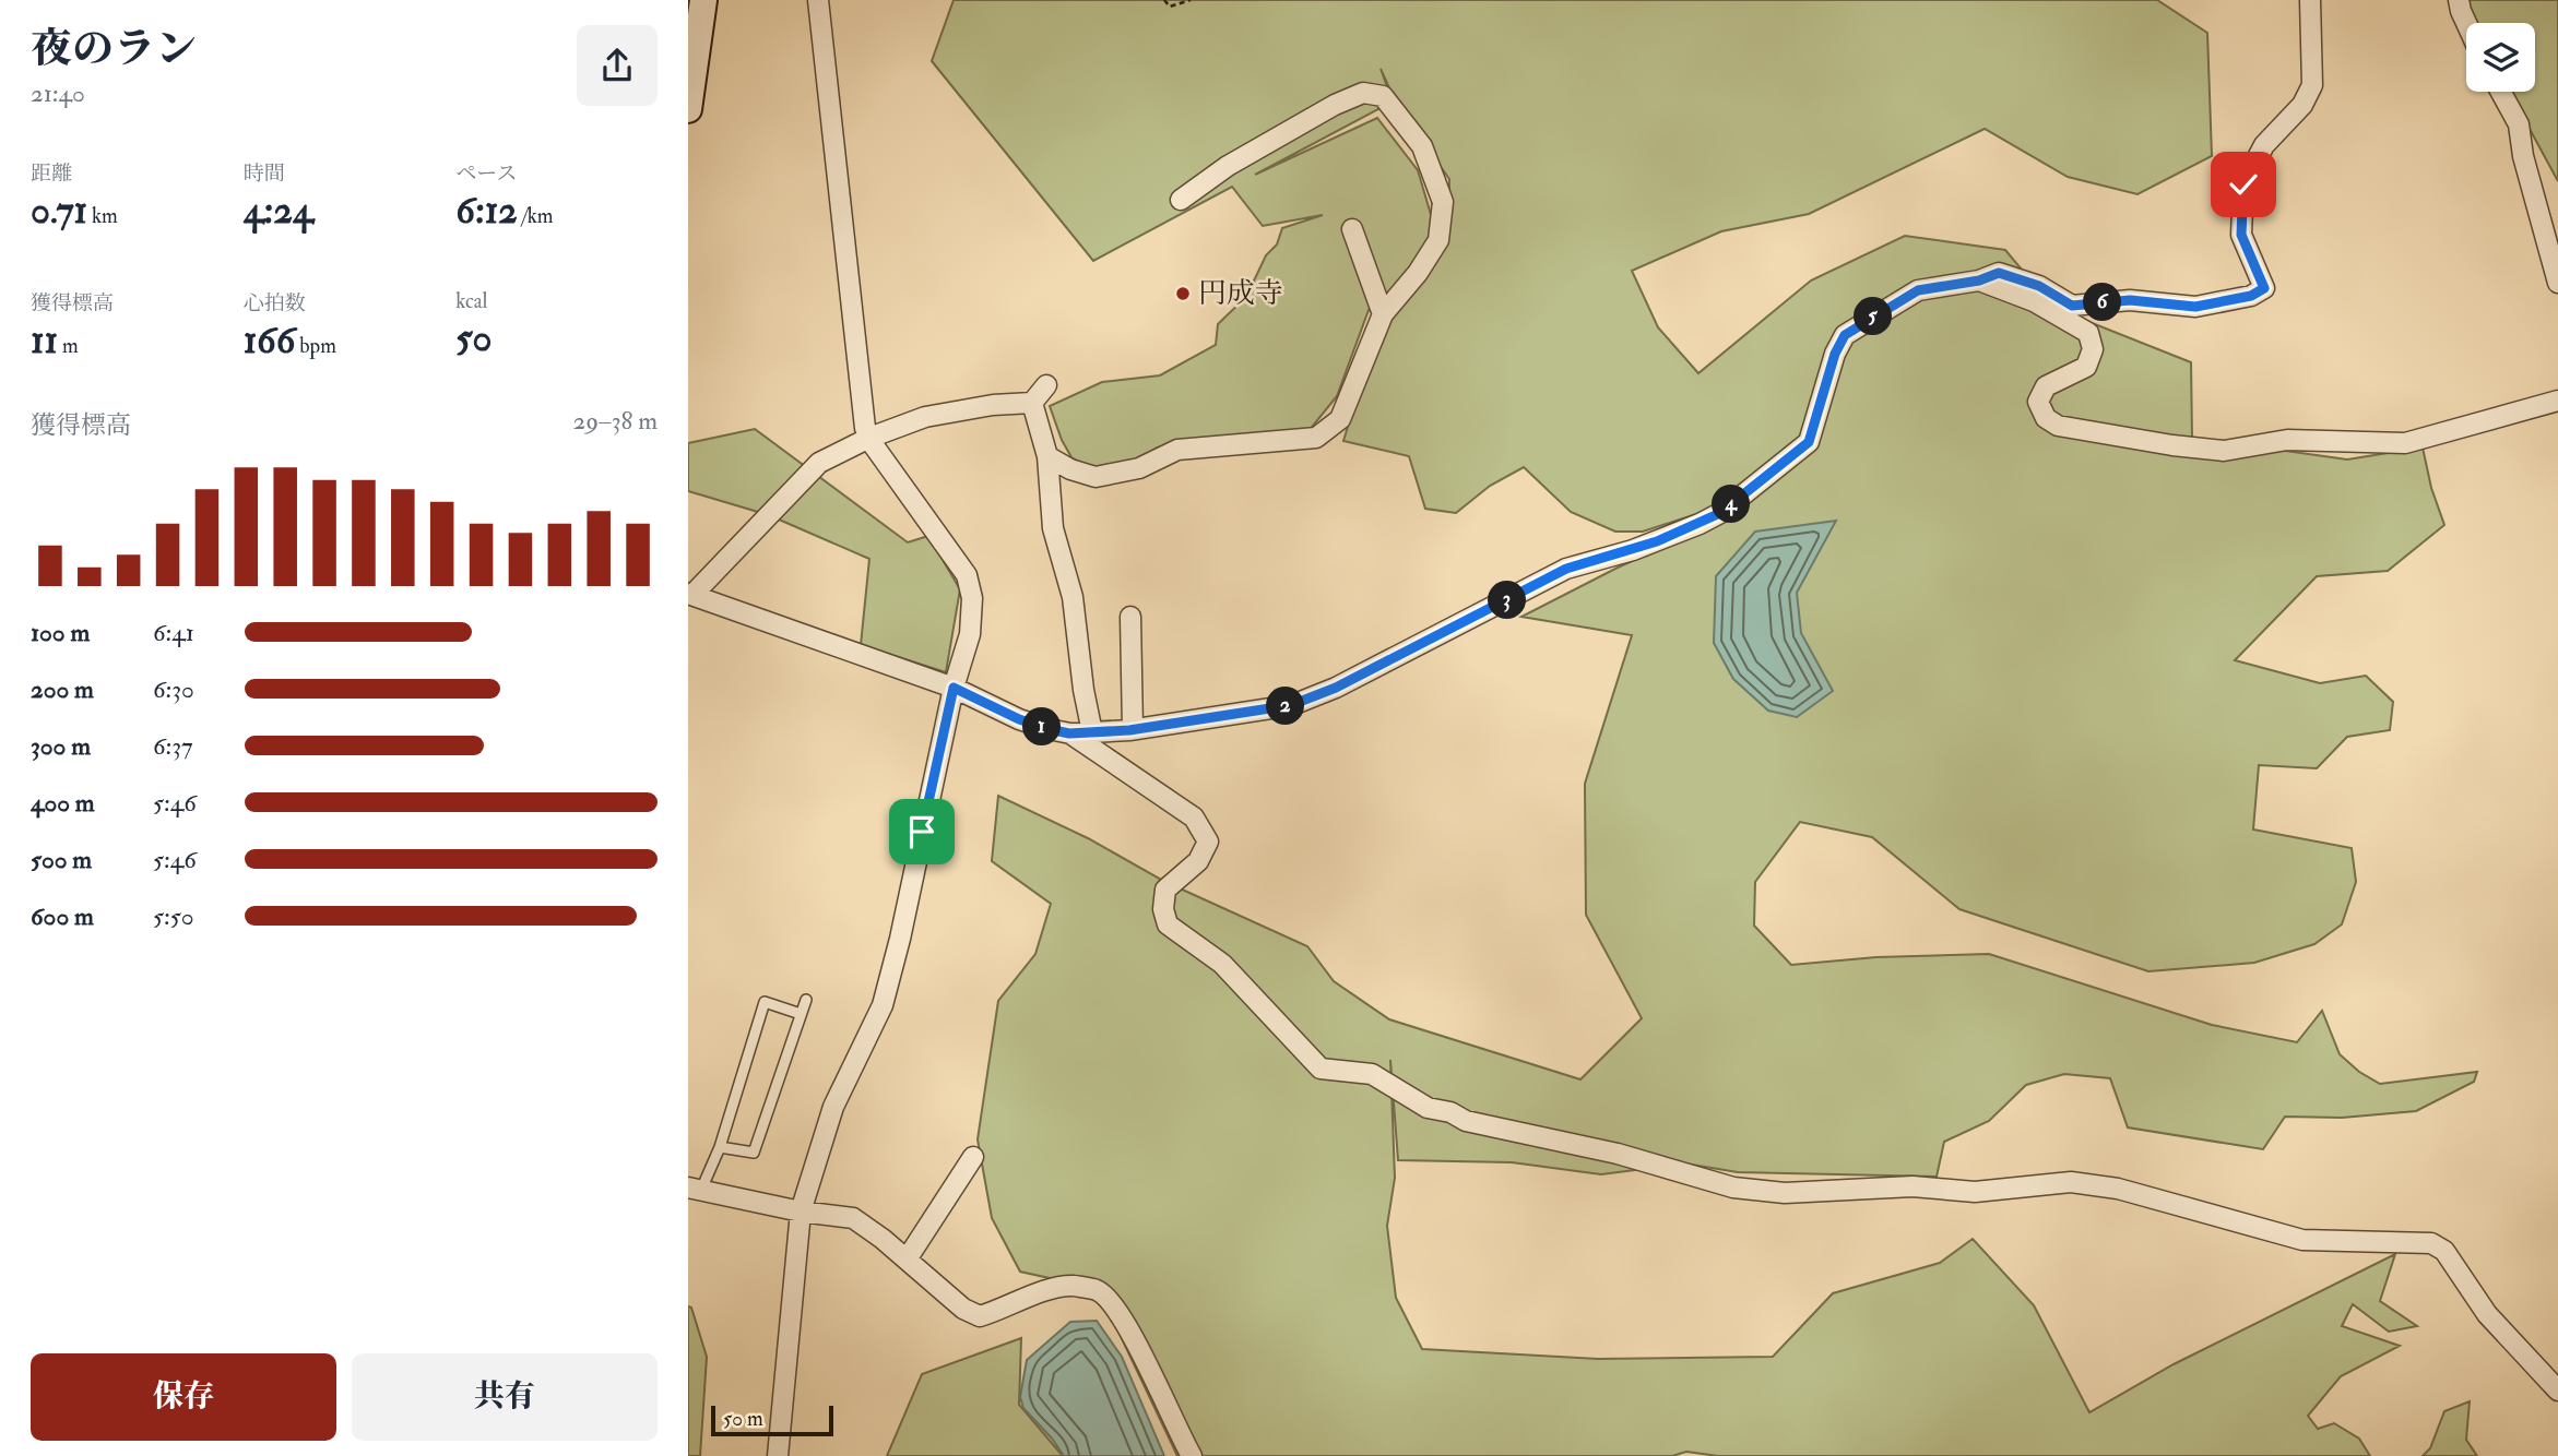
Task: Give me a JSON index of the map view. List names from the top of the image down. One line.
{"places":["円成寺"],"scale_bar":"50 m","page":{"heading":["夜のラン","21:40"],"stats":[["距離","0.71 km"],["時間","4:24"],["ペース","6:12 /km"],["獲得標高","11 m"],["心拍数","166 bpm"],["kcal","50"]],"pins":["6","5","4","3","2","1"],"chart":["獲得標高","29–38 m"],"list":[{"name":"100 m","note":"6:41"},{"name":"200 m","note":"6:30"},{"name":"300 m","note":"6:37"},{"name":"400 m","note":"5:46"},{"name":"500 m","note":"5:46"},{"name":"600 m","note":"5:50"}],"buttons":["保存","共有"],"scale":"50 m"}}
